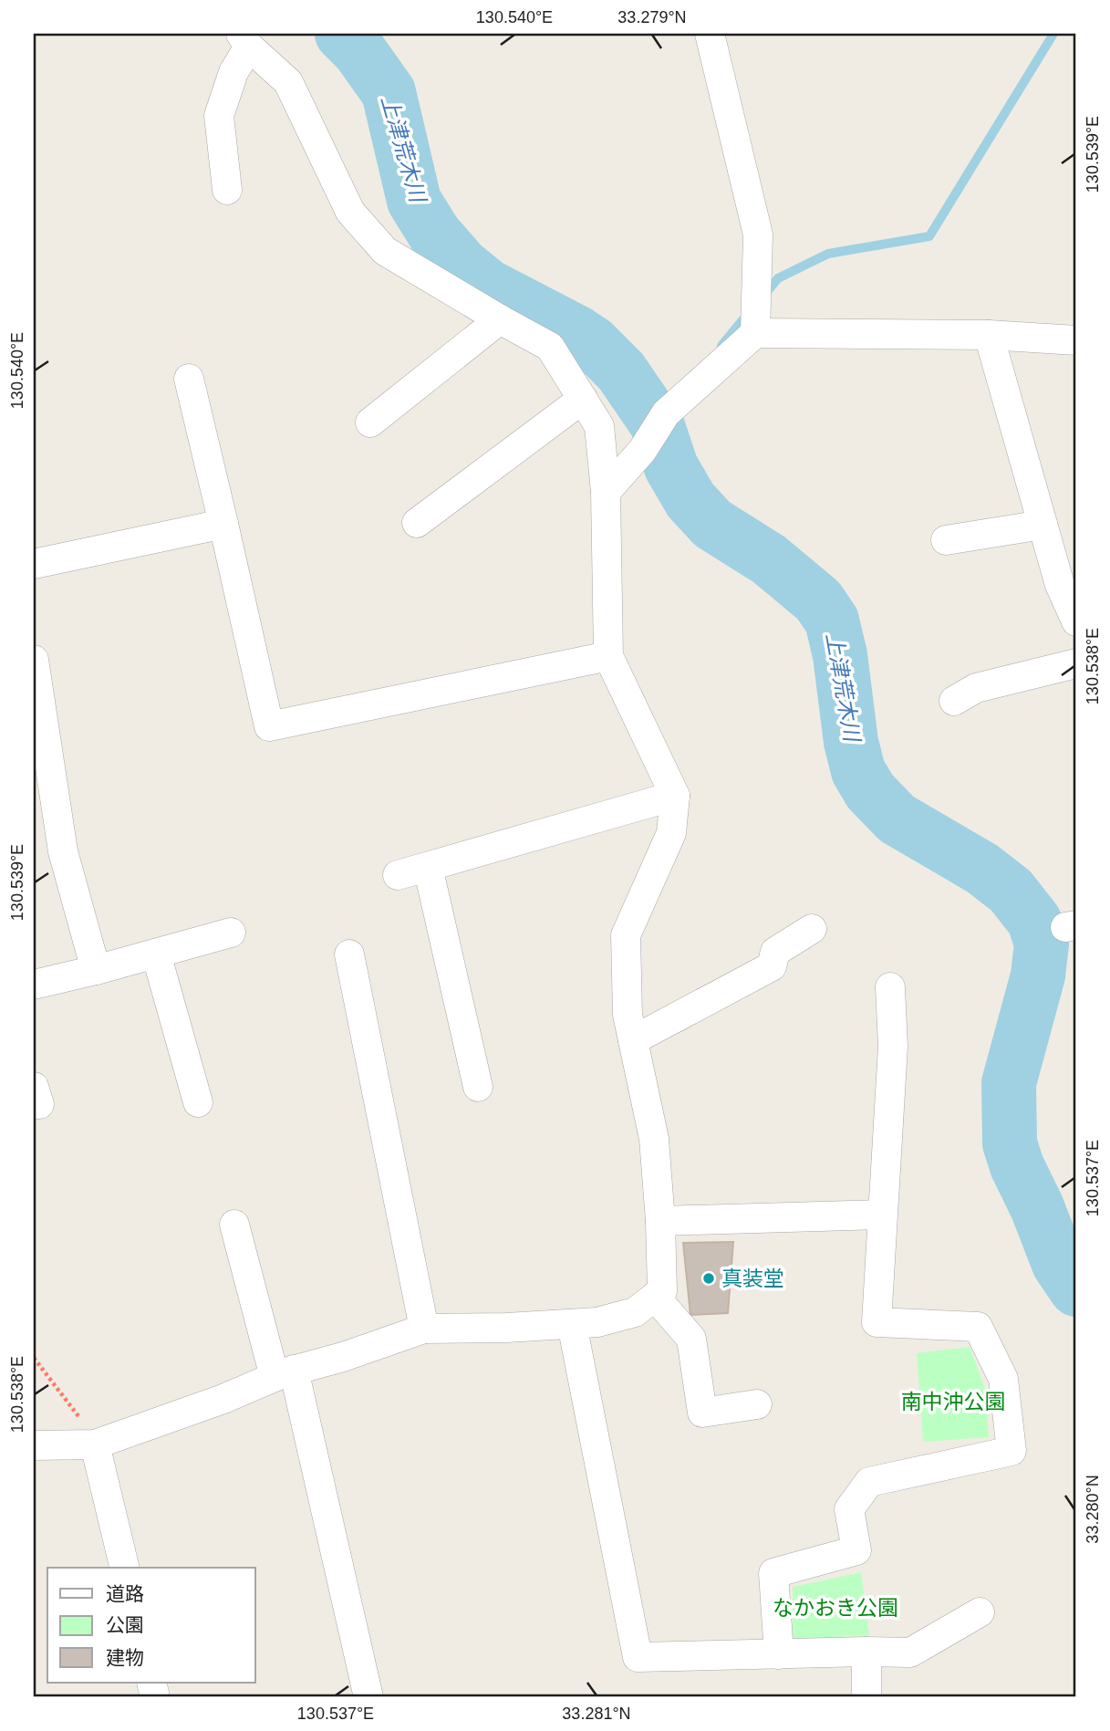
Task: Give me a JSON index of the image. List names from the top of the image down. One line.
{"water":["上津荒木川"],"parks":["南中沖公園","なかおき公園"],"places":["真装堂"],"legend":["道路","公園","建物"],"coordinates":["130.540°E","33.279°N","130.539°E","130.538°E","130.537°E","33.280°N","33.281°N"]}
